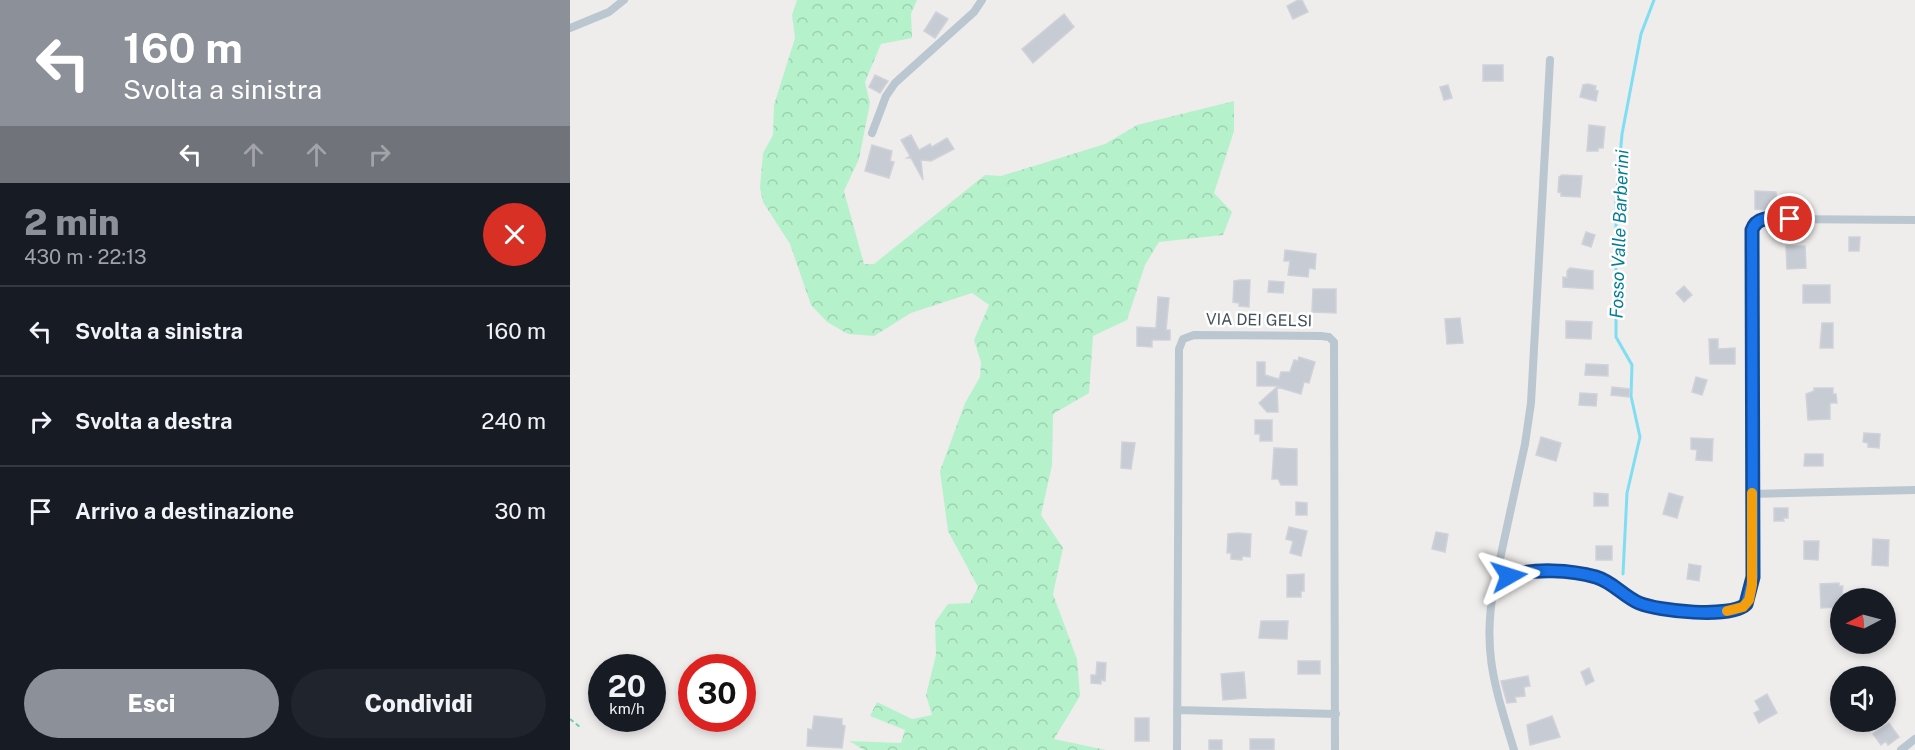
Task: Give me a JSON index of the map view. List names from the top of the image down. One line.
{"streets":{"street":["VIA DEI GELSI"]},"water":["Fosso Valle Barberini"],"north":"left","page":{"turn":["160 m","Svolta a sinistra"],"heading":["2 min","430 m · 22:13"],"list":[{"name":"Svolta a sinistra","value":"160 m"},{"name":"Svolta a destra","value":"240 m"},{"name":"Arrivo a destinazione","value":"30 m"}],"speed":"20 km/h","limit":"30","buttons":["Esci","Condividi"]}}
